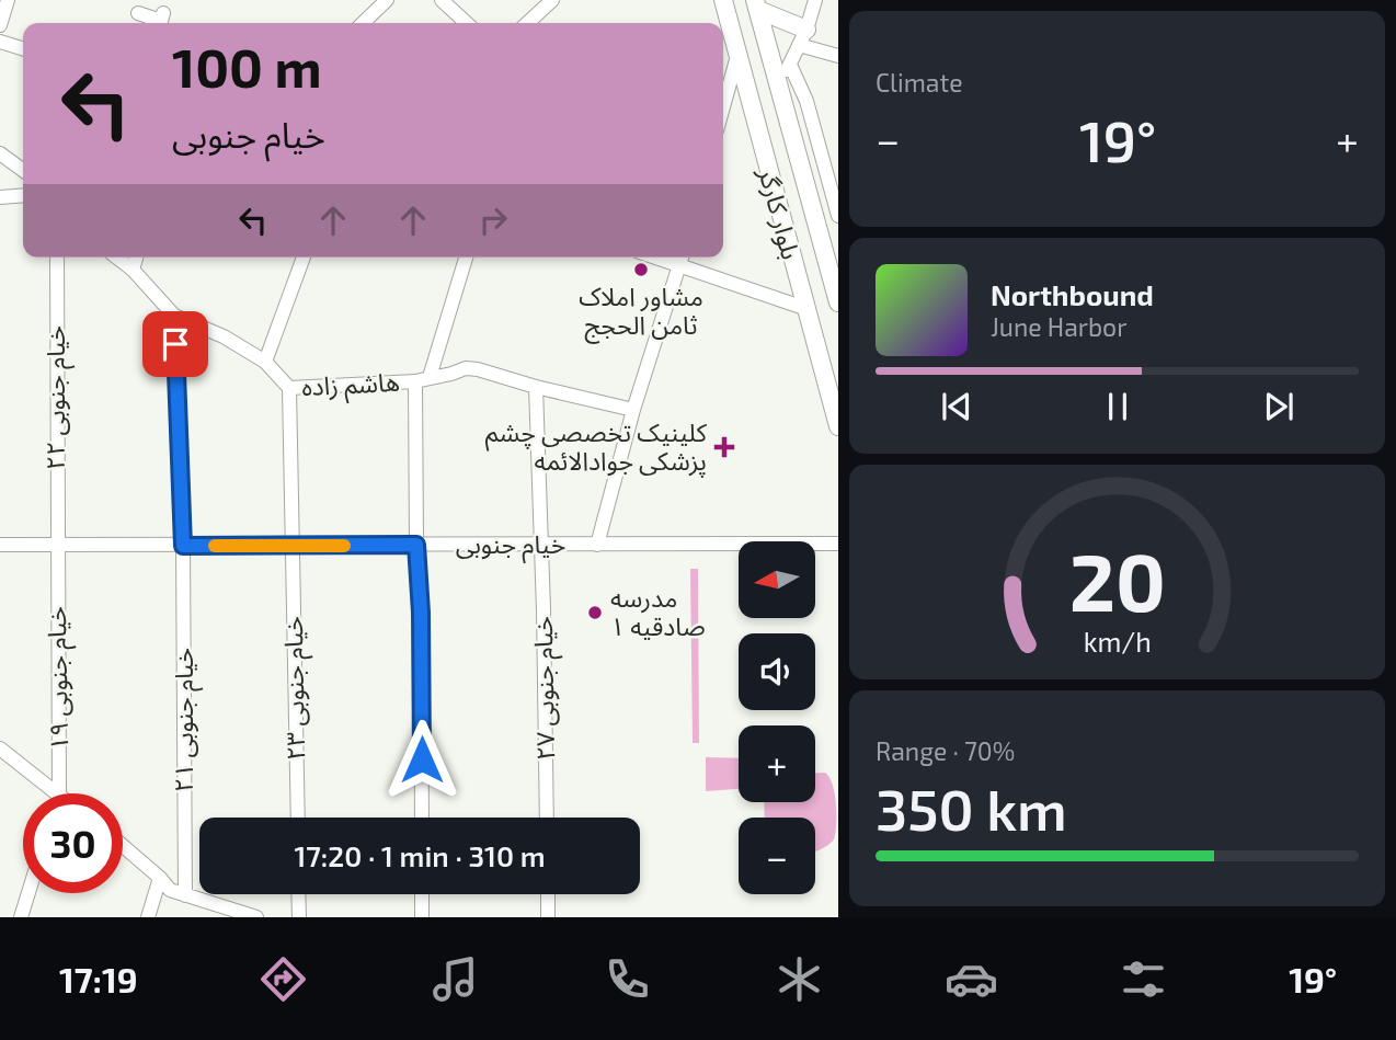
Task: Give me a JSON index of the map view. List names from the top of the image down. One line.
{"streets":{"main road":["بلوار کارگر"],"street":["هاشم زاده","خیام جنوبی ۲۲","خیام جنوبی","خیام جنوبی ۱۹","خیام جنوبی ۲۳","خیام جنوبی ۲۷","خیام جنوبی ۲۱"]},"crossings":[["هاشم زاده","خیام جنوبی ۲۳"],["هاشم زاده","خیام جنوبی ۲۷"],["هاشم زاده","خیام جنوبی ۲۱"],["خیام جنوبی ۲۲","خیام جنوبی"],["خیام جنوبی ۲۲","خیام جنوبی ۱۹"],["خیام جنوبی","خیام جنوبی ۱۹"],["خیام جنوبی","خیام جنوبی ۲۳"],["خیام جنوبی","خیام جنوبی ۲۷"],["خیام جنوبی","خیام جنوبی ۲۱"]],"places":{"other":["مشاور املاک ثامن الحجج","مدرسه صادقیه ۱"],"health":["کلینیک تخصصی چشم پزشکی جوادالائمه"]},"north":"left","page":{"tile":["Climate",["Range · 70%","350 km"]],"turn":["100 m","خیام جنوبی"],"heat":["−","19°","+"],"song":["Northbound","June Harbor"],"map_buttons":["+","−"],"limit":"30","trip":"17:20 · 1 min · 310 m","tabs":["17:19","19°"],"gauge":["20","km/h"]}}
